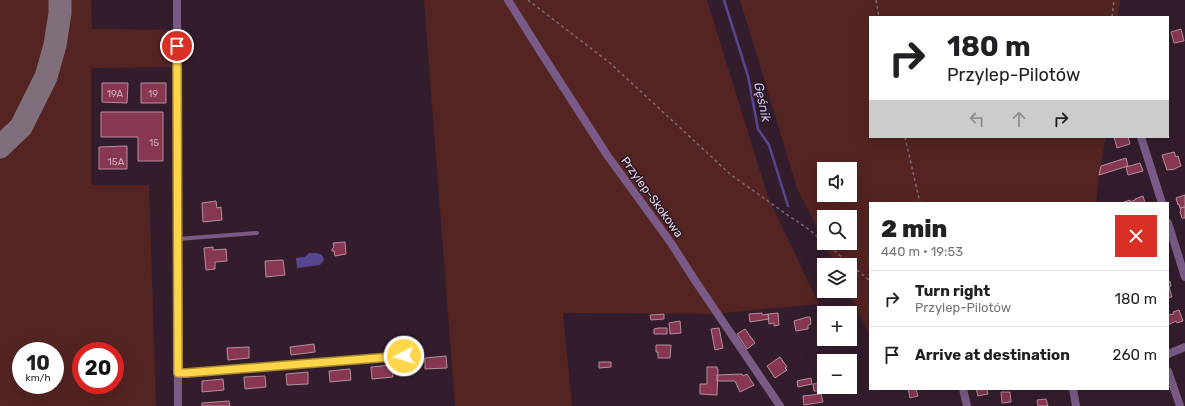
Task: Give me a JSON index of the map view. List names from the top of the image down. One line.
{"streets":{"street":["Przylep-Skokowa"]},"water":["Gęśnik"],"house_numbers":["19A","19","15","15A"],"page":{"turn":["180 m","Przylep-Pilotów"],"map_buttons":["+","−"],"heading":["2 min","440 m · 19:53"],"list":[{"name":"Turn right","note":"Przylep-Pilotów","value":"180 m"},{"name":"Arrive at destination","value":"260 m"}],"speed":"10 km/h","limit":"20"}}
